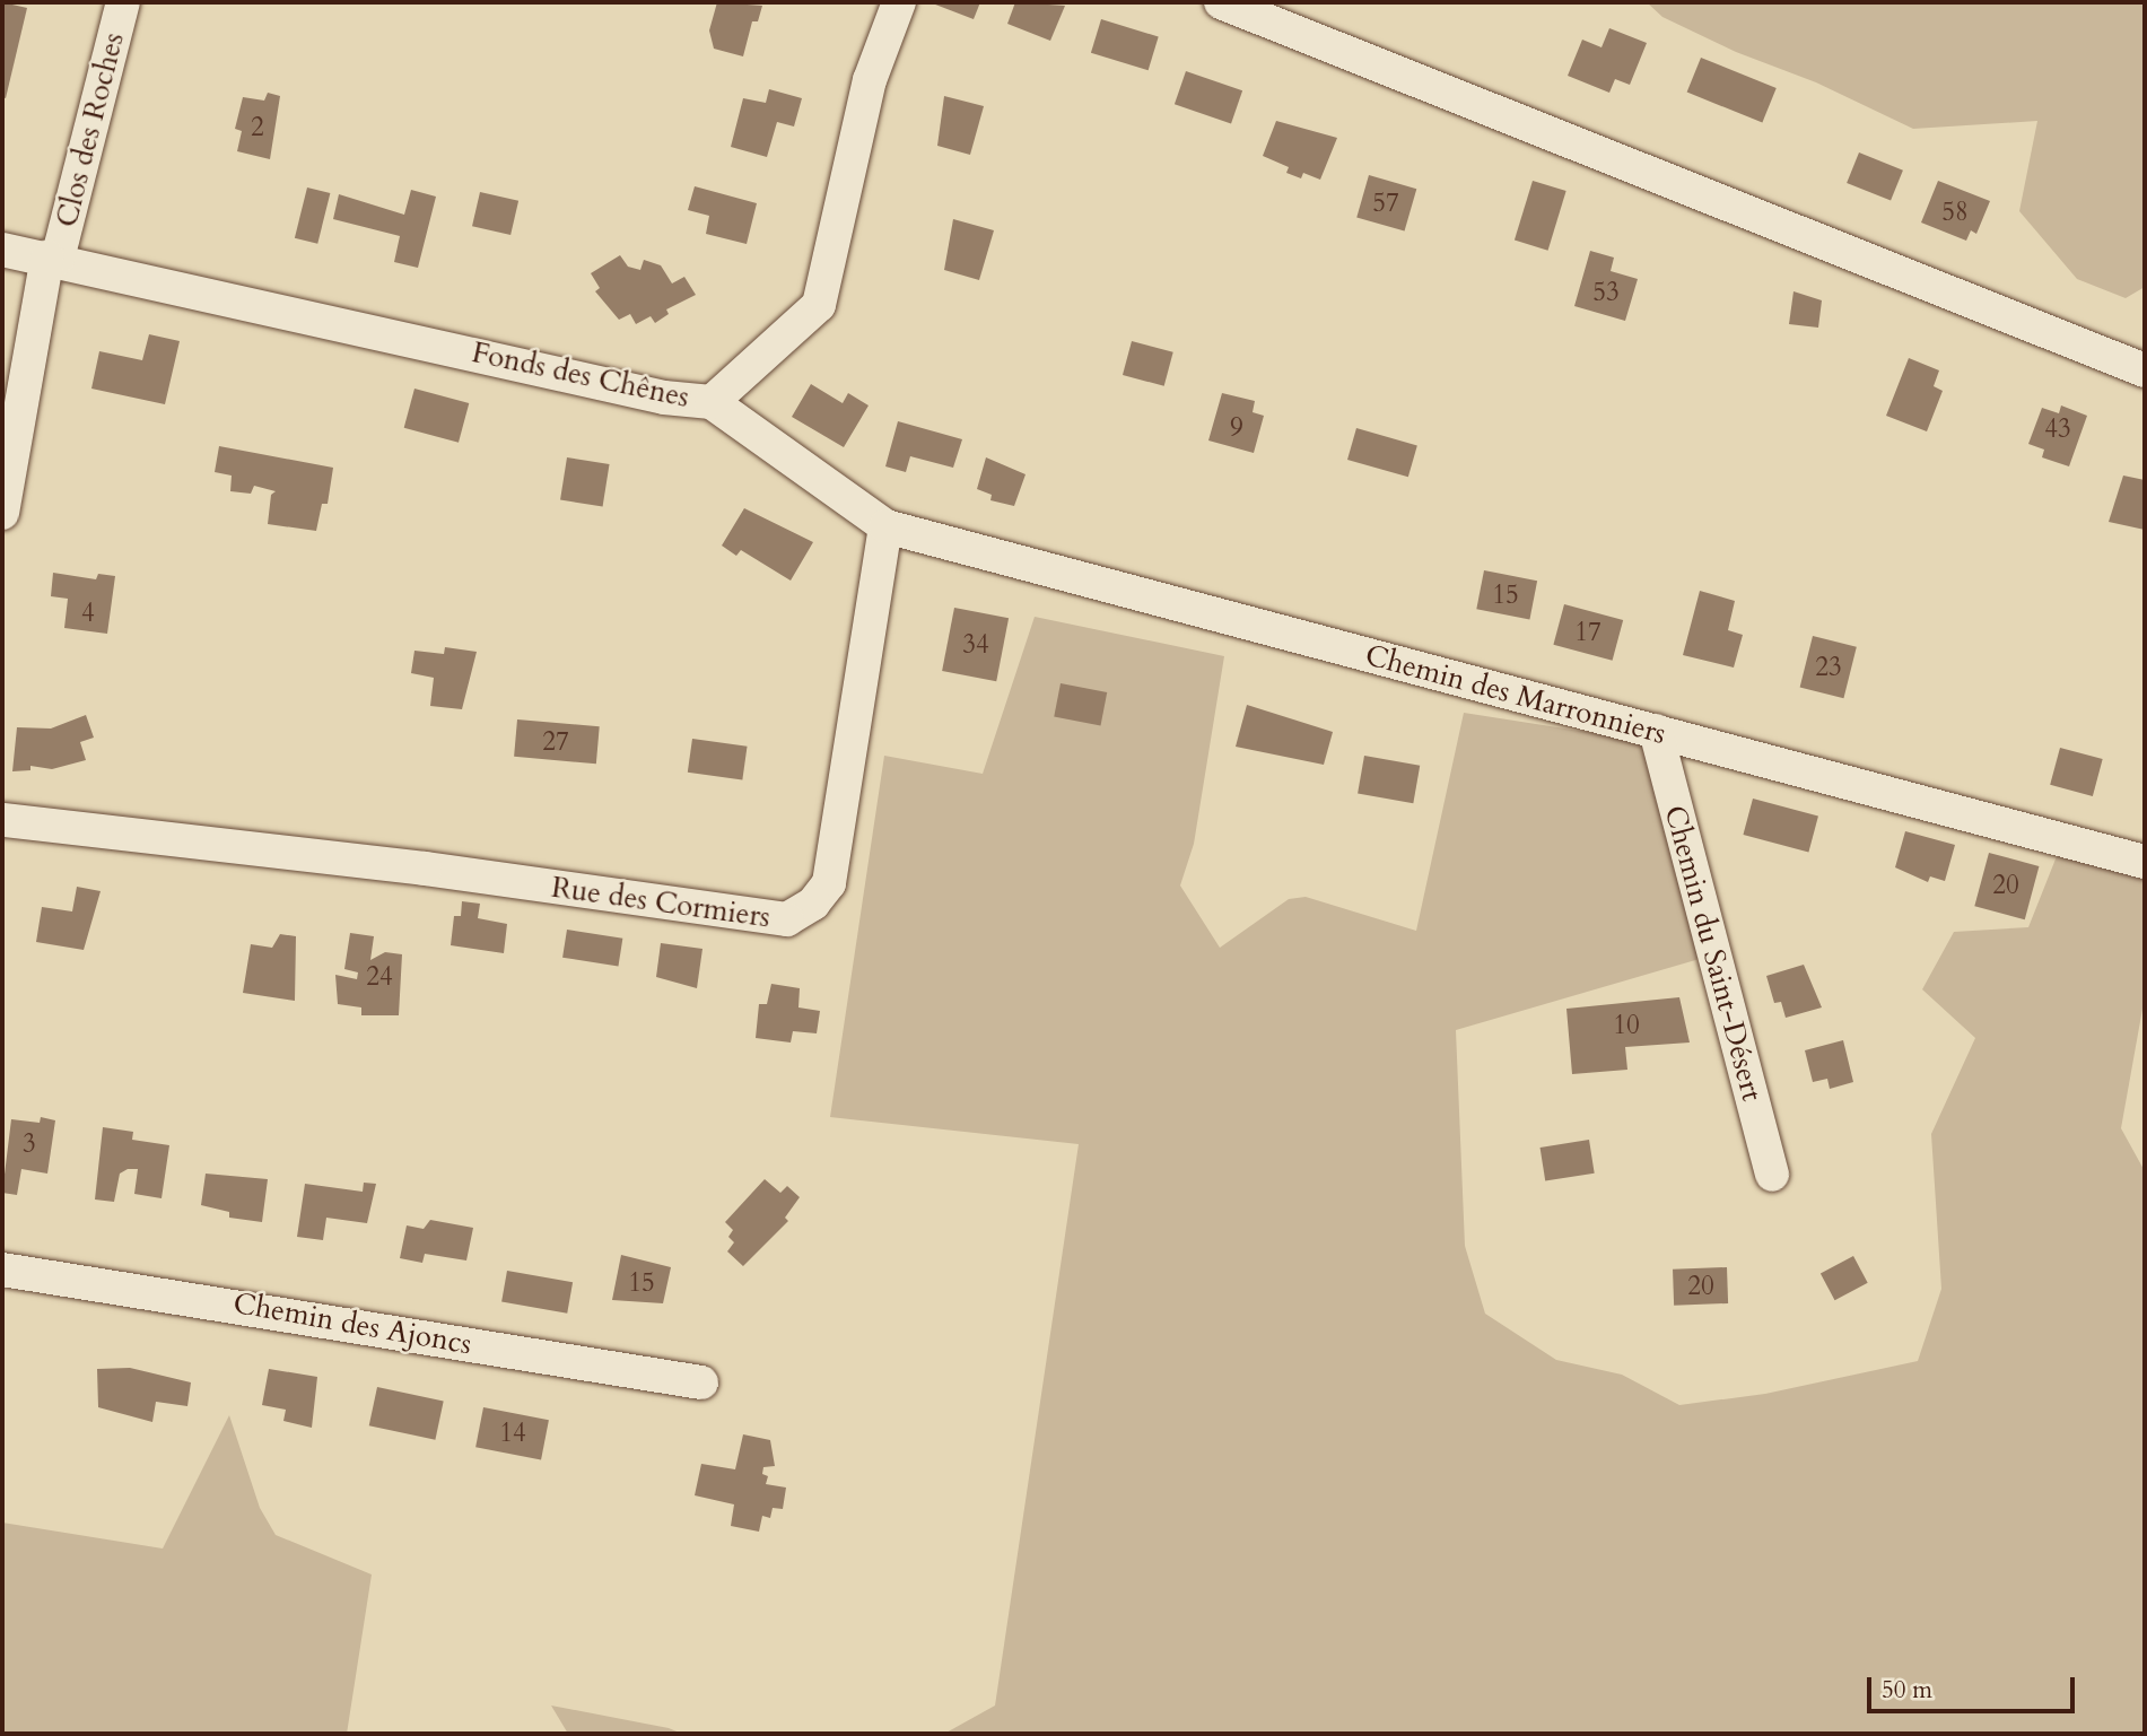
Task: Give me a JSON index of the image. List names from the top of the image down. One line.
{"streets":{"street":["Clos des Roches","Fonds des Chênes","Chemin des Marronniers","Rue des Cormiers","Chemin du Saint-Désert","Chemin des Ajoncs"]},"crossings":[["Clos des Roches","Fonds des Chênes"],["Chemin des Marronniers","Rue des Cormiers"],["Chemin des Marronniers","Chemin du Saint-Désert"]],"house_numbers":["2","57","58","53","9","43","15","4","17","34","23","27","20","24","10","3","15","20","14"],"scale_bar":"50 m"}
